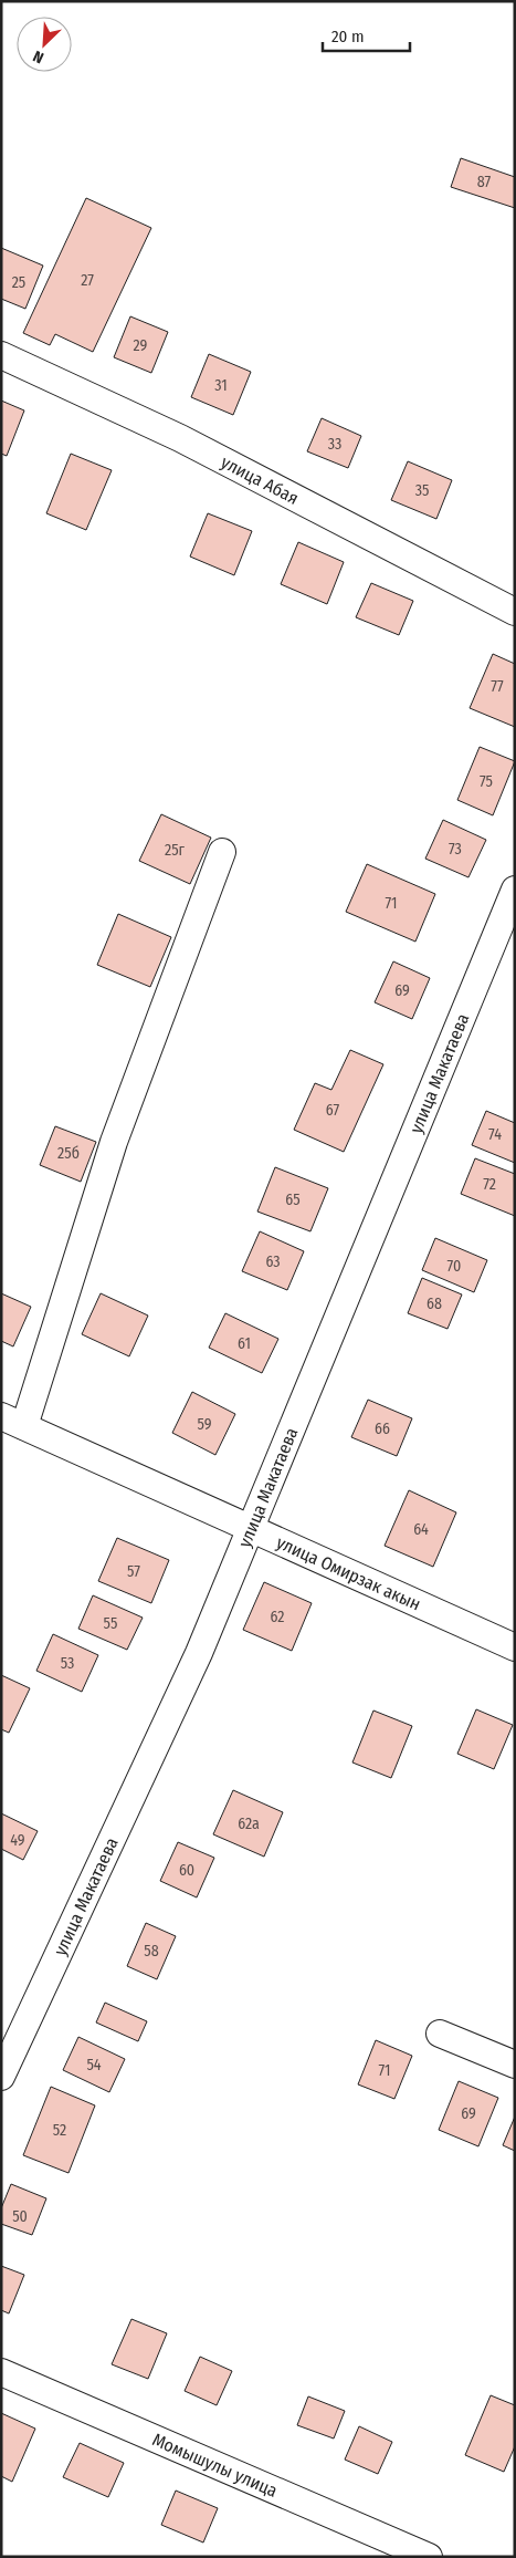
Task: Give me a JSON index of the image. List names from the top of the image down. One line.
{"streets":{"street":["улица Абая","улица Макатаева","улица Омирзак акын","Момышулы улица"]},"crossings":[["улица Макатаева","улица Омирзак акын"]],"house_numbers":["87","27","25","29","31","33","35","77","75","73","25г","71","69","67","74","25б","72","65","63","70","68","61","59","66","64","57","62","55","53","62а","49","60","58","54","71","69","52","50"],"scale_bar":"20 m","north":"bottom left"}
